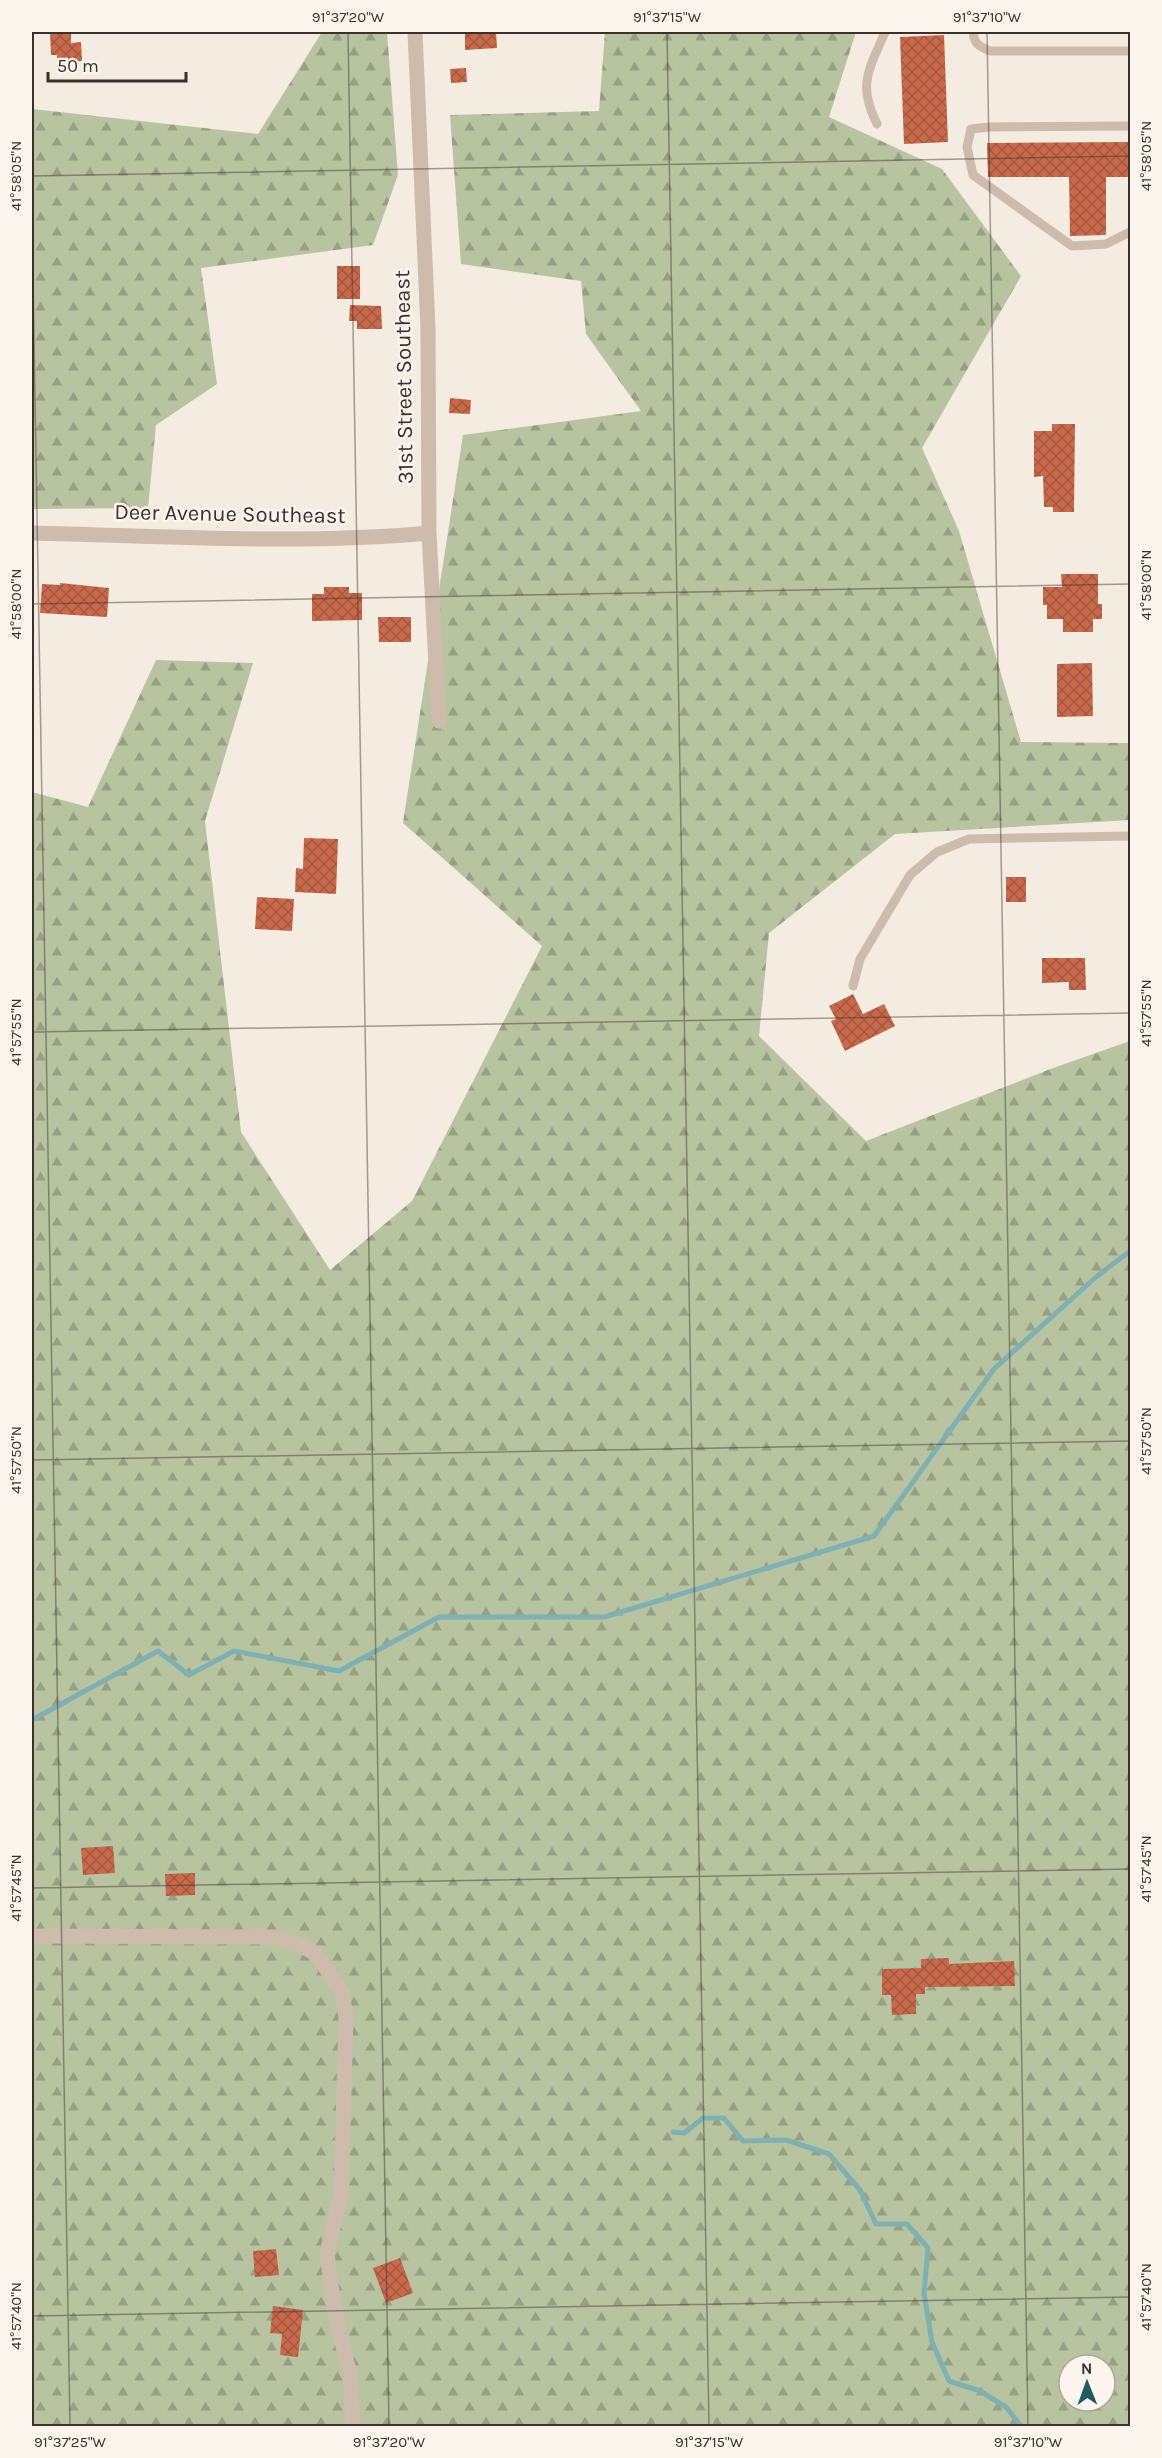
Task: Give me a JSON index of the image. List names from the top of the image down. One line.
{"streets":{"street":["31st Street Southeast","Deer Avenue Southeast"]},"crossings":[["31st Street Southeast","Deer Avenue Southeast"]],"scale_bar":"50 m","north":"top","coordinates":["91°37'20\"W","91°37'15\"W","91°37'10\"W","41°58'05\"N","41°58'00\"N","41°57'55\"N","41°57'50\"N","41°57'45\"N","41°57'40\"N","91°37'25\"W"]}
